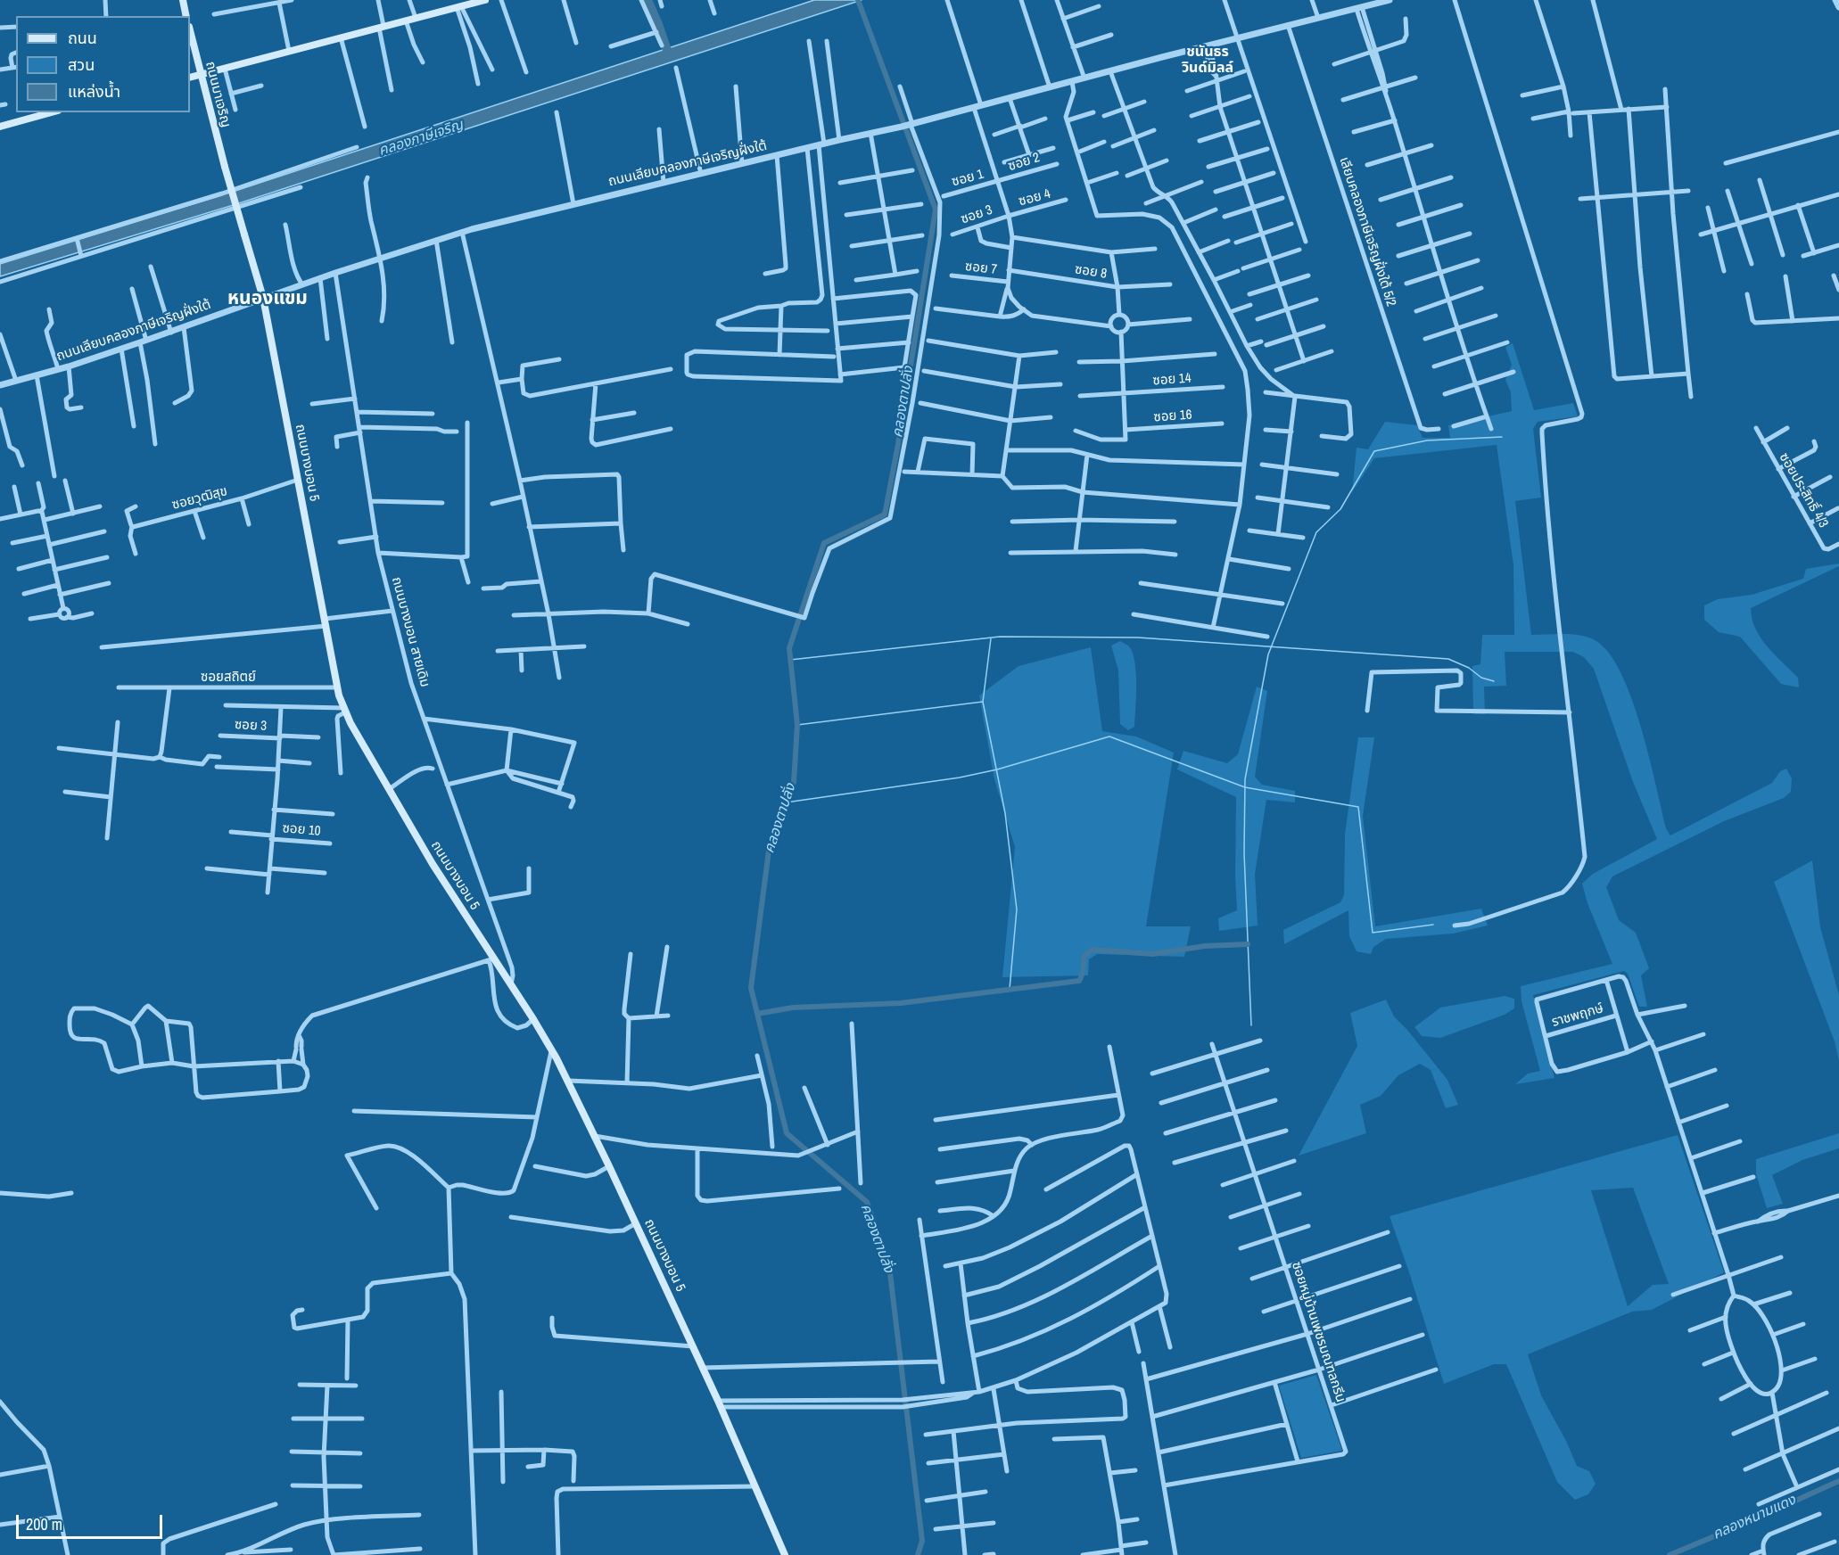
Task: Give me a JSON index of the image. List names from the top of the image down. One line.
{"streets":{"main road":["ถนนมาเจริญ","ถนนบางบอน 5"],"street":["ซอย 2","ถนนเลียบคลองภาษีเจริญฝั่งใต้","ซอย 1","ซอย 4","ซอย 3","เลียบคลองภาษีเจริญฝั่งใต้ 5/2","ซอย 7","ซอย 8","ซอย 14","ซอย 16","ซอยประสิทธิ์ 4/3","ซอยวุฒิสุข","ถนนบางบอน สายเดิม","ซอยสถิตย์","ซอย 10","ราชพฤกษ์","ซอยหมู่บ้านเพชรมณฑลกรีน"]},"crossings":[["ถนนมาเจริญ","ถนนบางบอน 5"],["ซอย 2","ซอย 1"],["ถนนเลียบคลองภาษีเจริญฝั่งใต้","เลียบคลองภาษีเจริญฝั่งใต้ 5/2"],["ถนนเลียบคลองภาษีเจริญฝั่งใต้","ถนนบางบอน 5"],["ถนนเลียบคลองภาษีเจริญฝั่งใต้","ถนนบางบอน สายเดิม"],["ซอย 4","ซอย 3"],["ถนนบางบอน 5","ซอยวุฒิสุข"],["ถนนบางบอน 5","ถนนบางบอน สายเดิม"],["ถนนบางบอน 5","ซอยสถิตย์"]],"districts":["ชนันธร วินด์มิลล์","หนองแขม"],"water":["คลองภาษีเจริญ","คลองตาปลั่ง","คลองหนามแดง"],"legend":["ถนน","สวน","แหล่งน้ำ"],"scale_bar":"200 m"}
